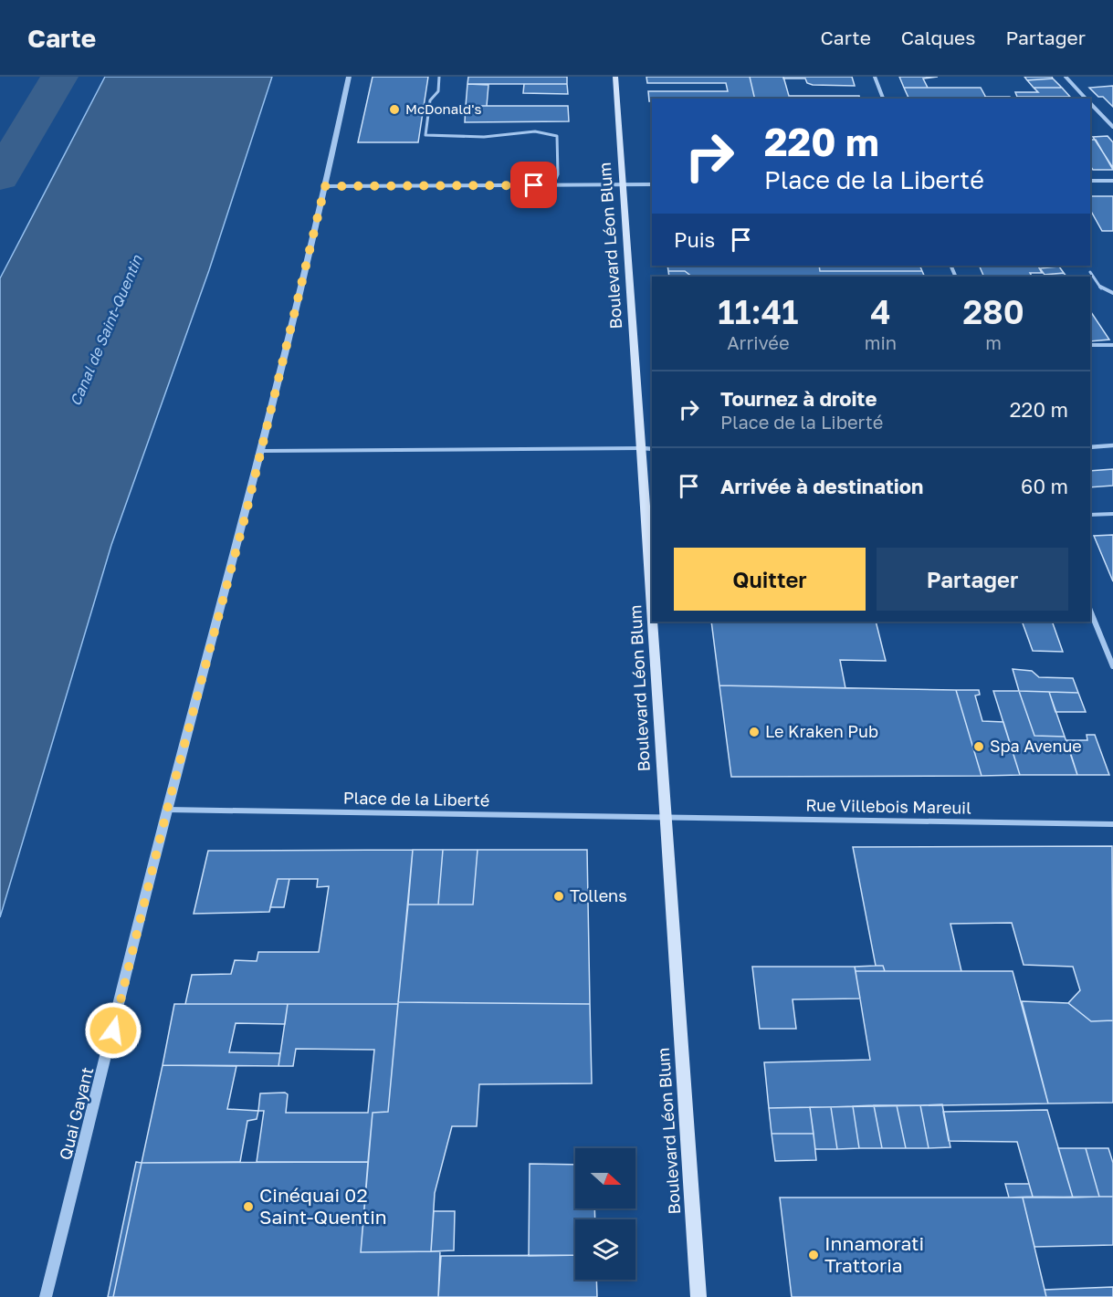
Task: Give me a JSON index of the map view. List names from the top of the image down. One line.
{"streets":{"main road":["Boulevard Léon Blum"],"street":["Place de la Liberté","Rue Villebois Mareuil","Quai Gayant"]},"crossings":[["Boulevard Léon Blum","Place de la Liberté"],["Boulevard Léon Blum","Rue Villebois Mareuil"],["Place de la Liberté","Rue Villebois Mareuil"],["Place de la Liberté","Quai Gayant"]],"water":["Canal de Saint-Quentin"],"places":["McDonald's","Le Kraken Pub","Spa Avenue","Tollens","Cinéquai 02 Saint-Quentin","Innamorati Trattoria"],"north":"right","page":{"header":"Carte","nav":["Carte","Calques","Partager"],"turn":["220 m","Place de la Liberté"],"then":"Puis","eta":["11:41","Arrivée","4","min","280","m"],"list":[{"name":"Tournez à droite","note":"Place de la Liberté","value":"220 m"},{"name":"Arrivée à destination","value":"60 m"}],"buttons":["Quitter","Partager"]}}
